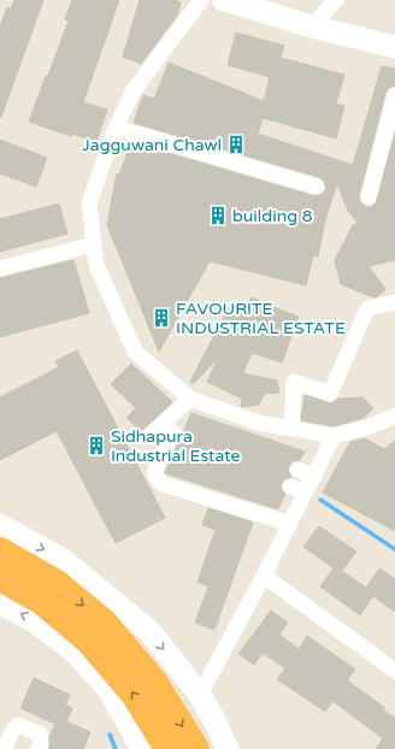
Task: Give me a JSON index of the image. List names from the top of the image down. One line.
{"places":{"building":["Jagguwani Chawl","building 8","FAVOURITE INDUSTRIAL ESTATE","Sidhapura Industrial Estate"]}}
